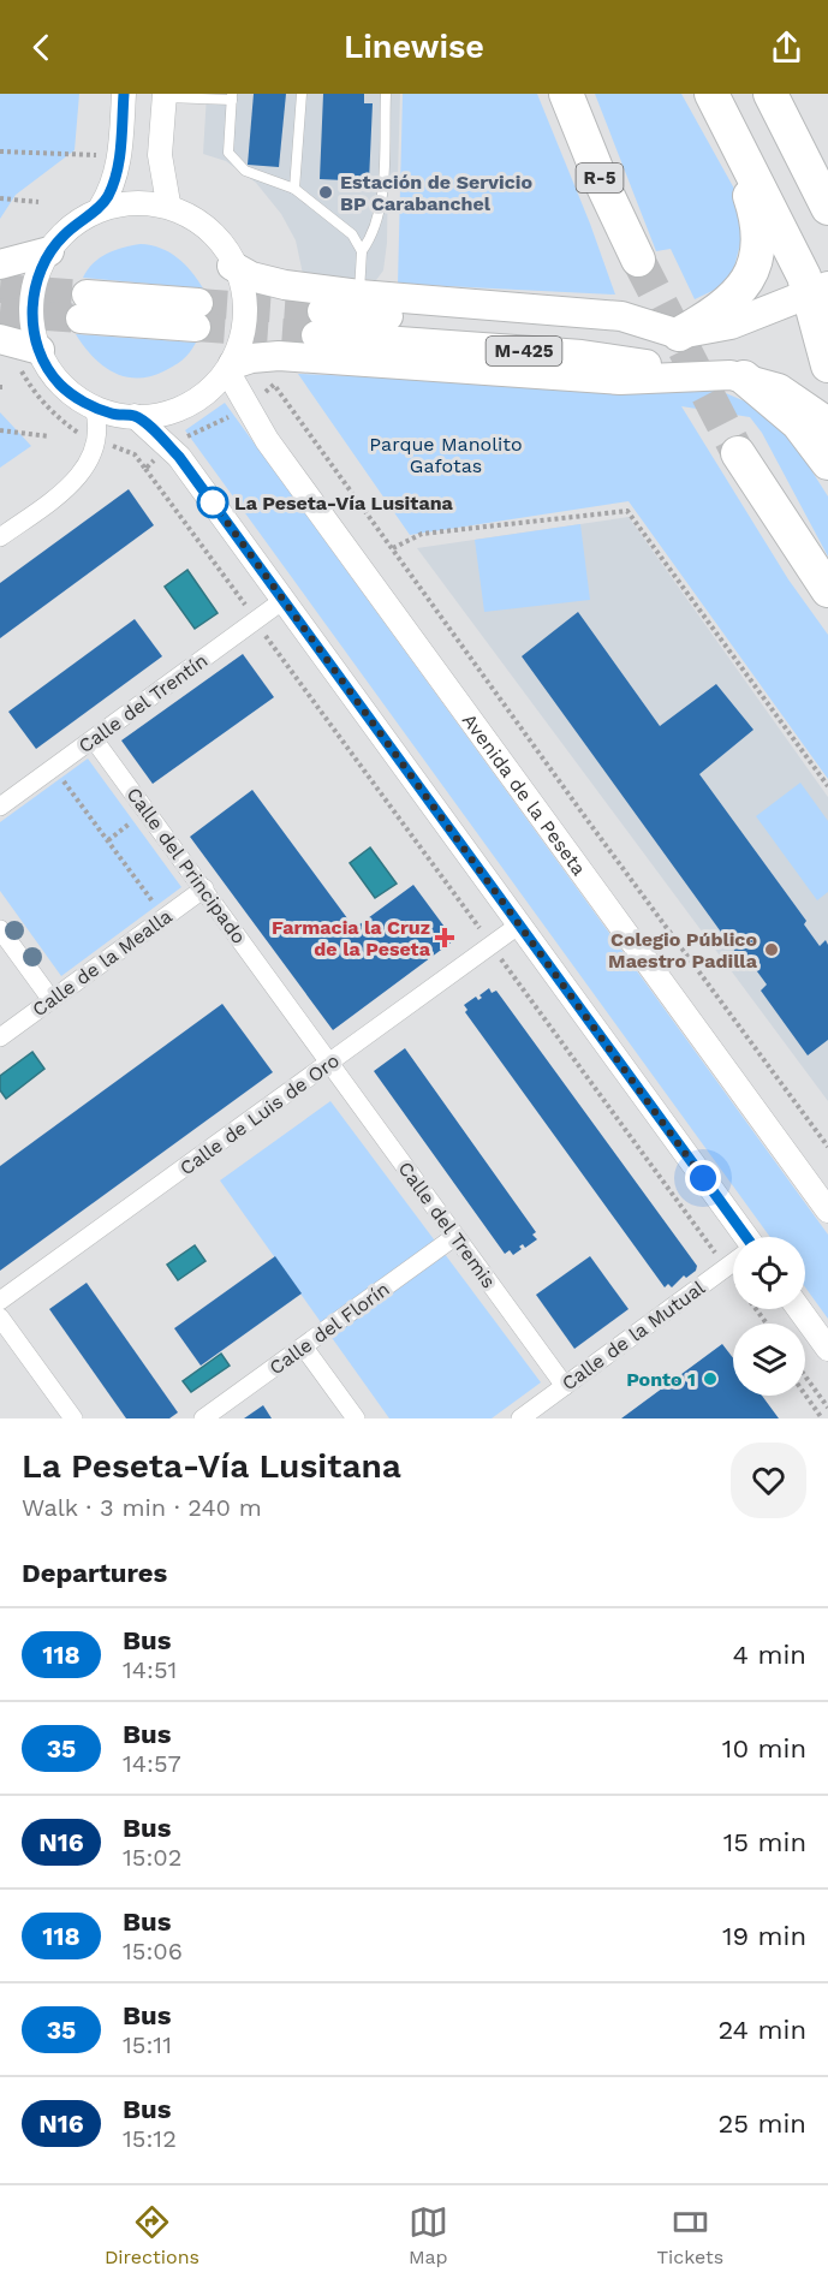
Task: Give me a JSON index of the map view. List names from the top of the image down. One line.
{"streets":{"highway":["R-5"],"main road":["M-425"],"street":["Calle del Trentín","Avenida de la Peseta","Calle del Principado","Calle de la Mealla","Calle de Luis de Oro","Calle del Tremis","Calle del Florín","Calle de la Mutual"]},"crossings":[["Calle del Trentín","Calle del Principado"],["Calle del Principado","Calle de la Mealla"],["Calle del Principado","Calle de Luis de Oro"],["Calle del Principado","Calle del Tremis"],["Calle de Luis de Oro","Calle del Tremis"],["Calle del Tremis","Calle del Florín"],["Calle del Tremis","Calle de la Mutual"]],"parks":["Parque Manolito Gafotas"],"places":{"other":["Estación de Servicio BP Carabanchel","La Peseta-Vía Lusitana","Colegio Público Maestro Padilla","Ponto 1"],"health":["Farmacia la Cruz de la Peseta"]},"lines":["bus line 118"],"page":{"header":"Linewise","heading":[["La Peseta-Vía Lusitana","Walk · 3 min · 240 m"],"Departures"],"list":[{"mark":"118","name":"Bus","note":"14:51","value":"4 min"},{"mark":"35","name":"Bus","note":"14:57","value":"10 min"},{"mark":"N16","name":"Bus","note":"15:02","value":"15 min"},{"mark":"118","name":"Bus","note":"15:06","value":"19 min"},{"mark":"35","name":"Bus","note":"15:11","value":"24 min"},{"mark":"N16","name":"Bus","note":"15:12","value":"25 min"}],"tabs":["Directions","Map","Tickets"]}}
